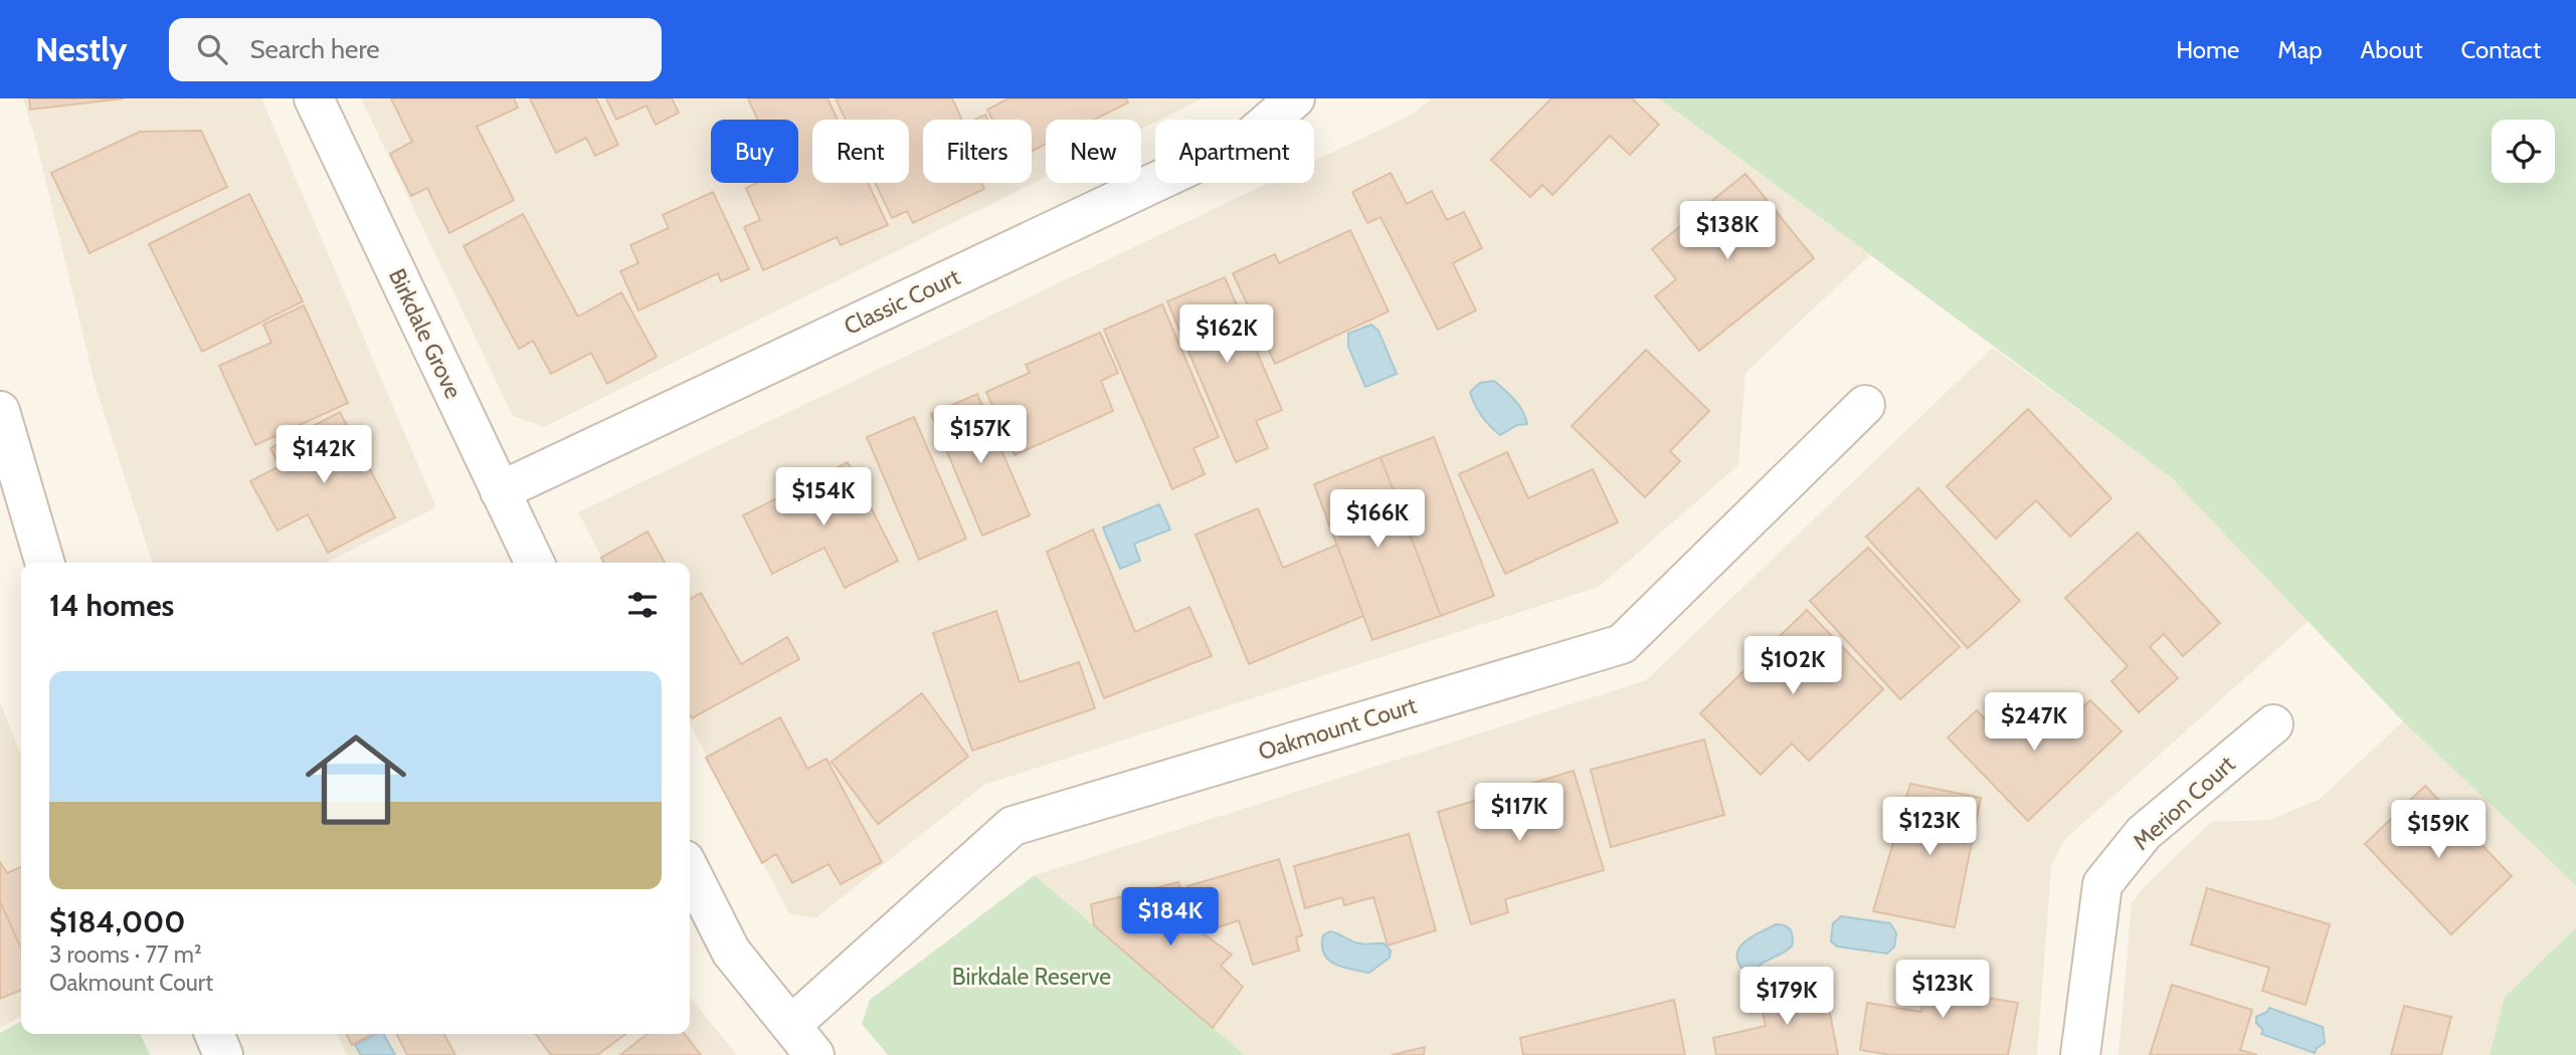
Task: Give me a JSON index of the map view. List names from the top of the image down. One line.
{"streets":{"street":["Classic Court","Birkdale Grove","Oakmount Court","Merion Court"]},"crossings":[["Classic Court","Birkdale Grove"]],"parks":["Birkdale Reserve"],"page":{"header":"Nestly","search":"Search here","nav":["Home","Map","About","Contact"],"chip":["Buy","Rent","Filters","New","Apartment"],"price":["$138K","$162K","$157K","$142K","$154K","$166K","$102K","$247K","$117K","$123K","$159K","$184K","$123K","$179K"],"heading":"14 homes","list":[{"name":"$184,000","note":"3 rooms · 77 m² · Oakmount Court"}]}}
